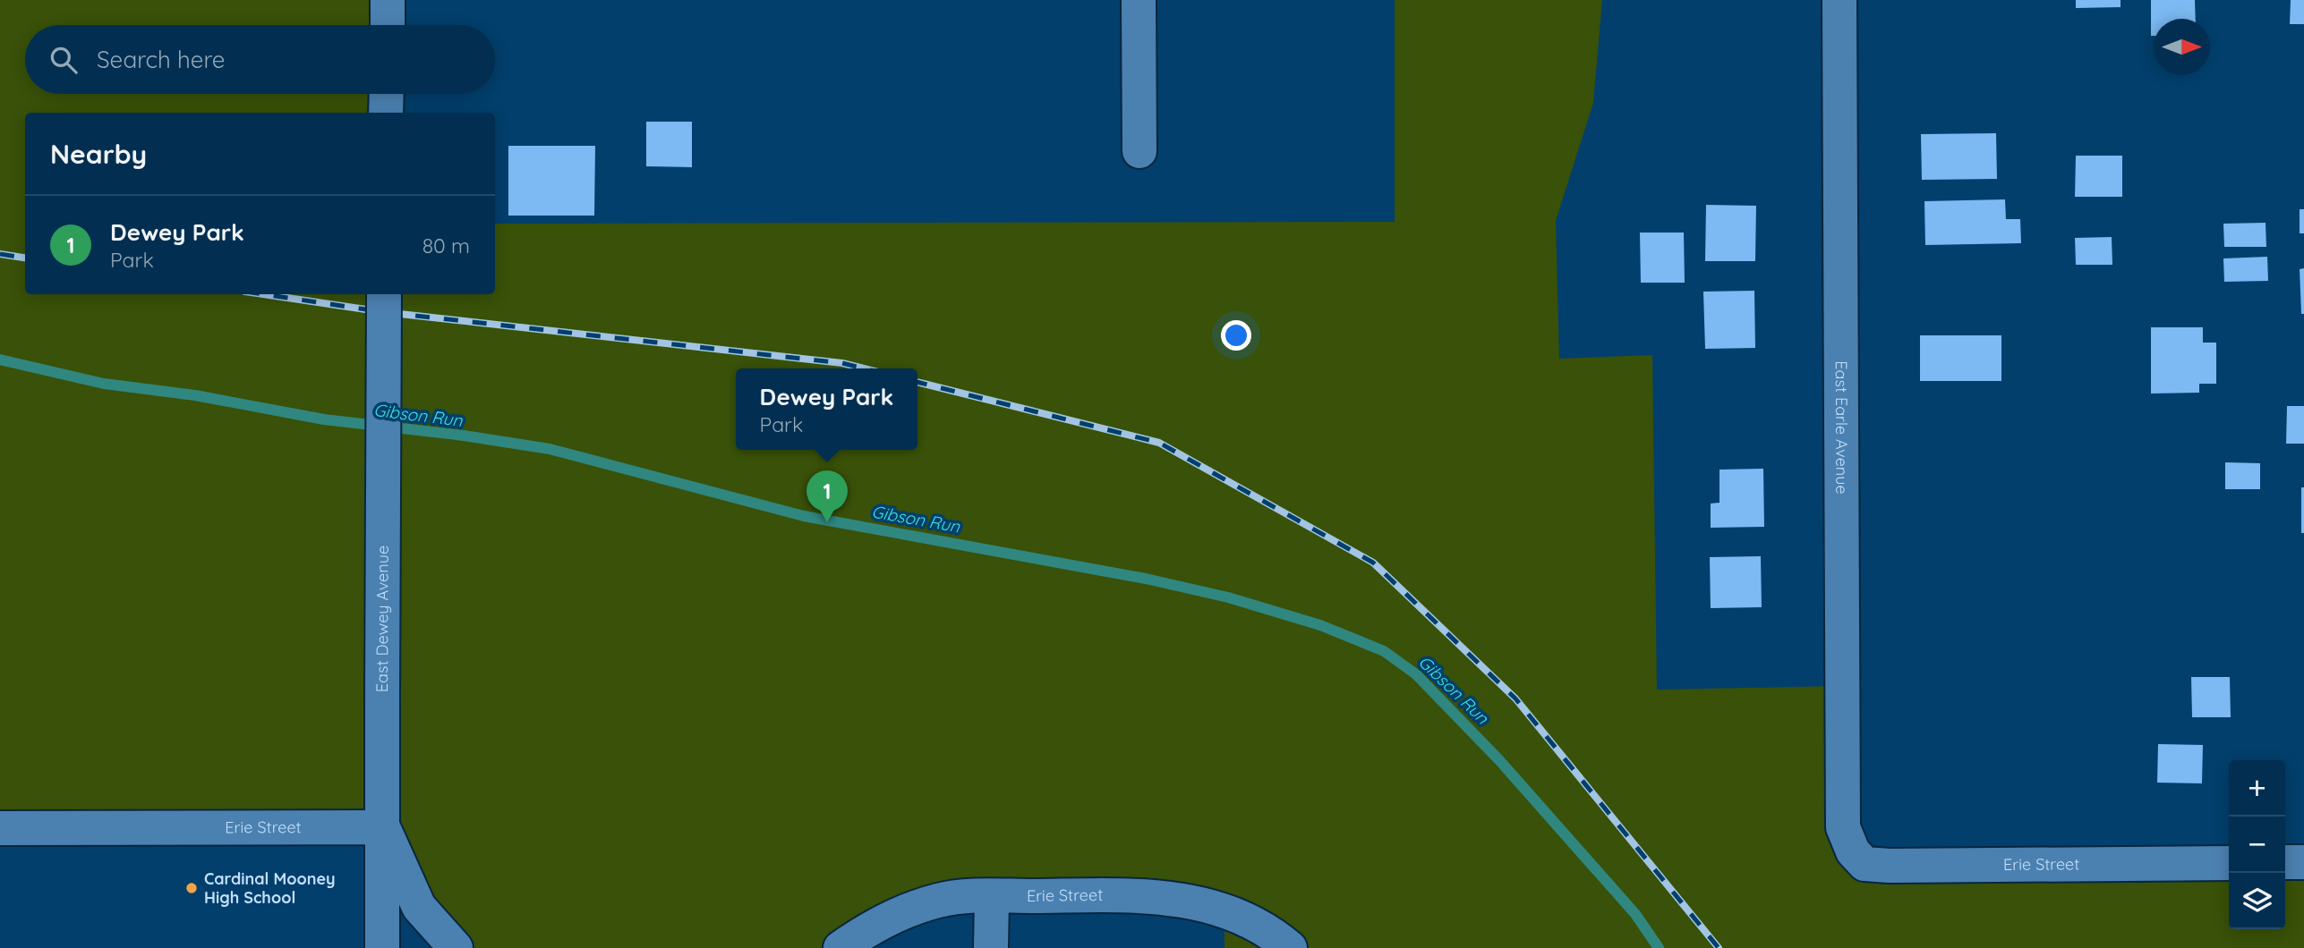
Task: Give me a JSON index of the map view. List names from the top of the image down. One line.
{"streets":{"street":["East Earle Avenue","East Dewey Avenue","Erie Street"]},"crossings":[["East Earle Avenue","Erie Street"],["East Dewey Avenue","Erie Street"]],"water":["Gibson Run"],"places":["Cardinal Mooney High School"],"north":"right","page":{"search":"Search here","heading":"Nearby","list":[{"mark":"1","name":"Dewey Park","note":"Park","value":"80 m"}],"popup":["Dewey Park","Park"],"pins":"1","map_buttons":["+","−"]}}
